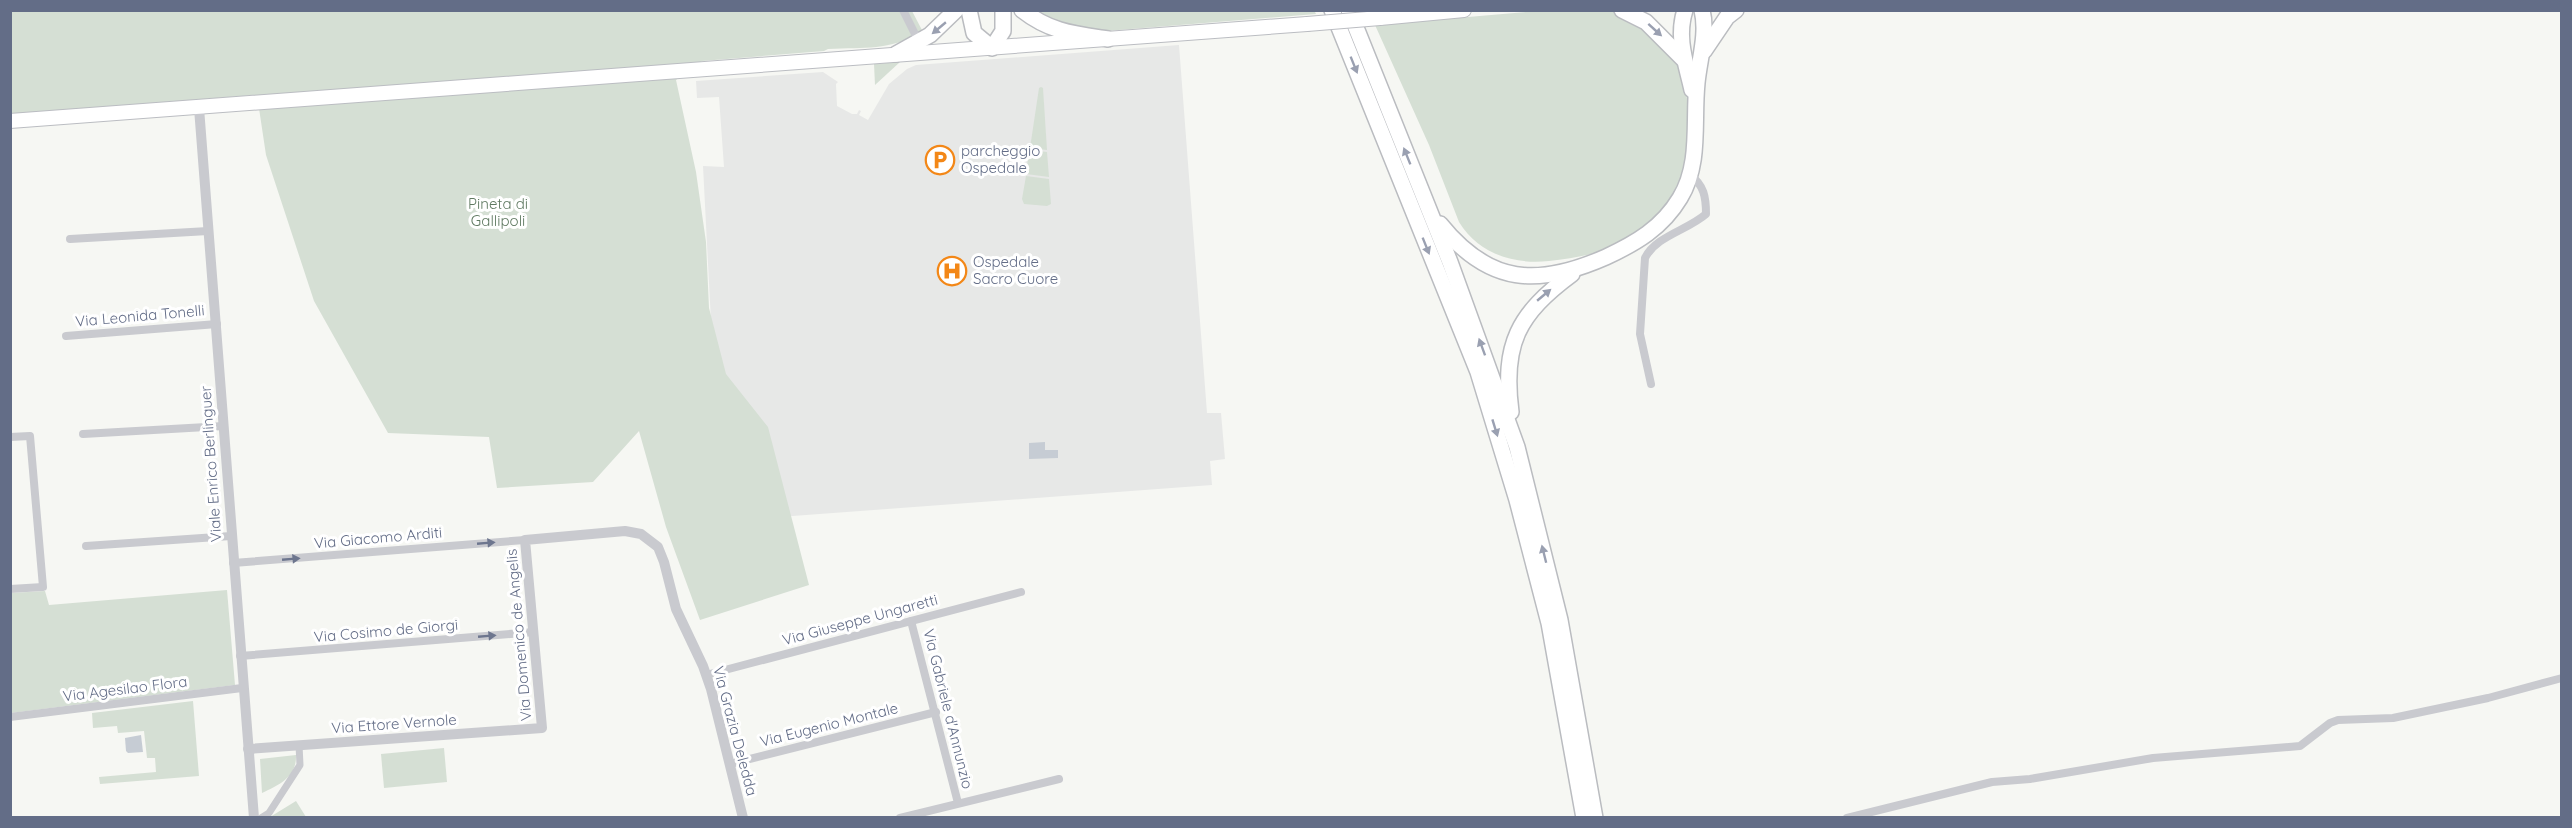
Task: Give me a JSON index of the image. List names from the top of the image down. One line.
{"streets":{"street":["Via Leonida Tonelli","Viale Enrico Berlinguer","Via Giacomo Arditi","Via Giuseppe Ungaretti","Via Cosimo de Giorgi","Via Domenico de Angelis","Via Agesilao Flora","Via Gabriele d'Annunzio","Via Ettore Vernole","Via Eugenio Montale","Via Grazia Deledda"]},"crossings":[["Via Leonida Tonelli","Viale Enrico Berlinguer"],["Viale Enrico Berlinguer","Via Giacomo Arditi"],["Viale Enrico Berlinguer","Via Cosimo de Giorgi"],["Viale Enrico Berlinguer","Via Agesilao Flora"],["Viale Enrico Berlinguer","Via Ettore Vernole"],["Via Giacomo Arditi","Via Domenico de Angelis"],["Via Giacomo Arditi","Via Grazia Deledda"],["Via Giuseppe Ungaretti","Via Gabriele d'Annunzio"],["Via Giuseppe Ungaretti","Via Grazia Deledda"],["Via Cosimo de Giorgi","Via Domenico de Angelis"],["Via Domenico de Angelis","Via Ettore Vernole"],["Via Domenico de Angelis","Via Grazia Deledda"],["Via Gabriele d'Annunzio","Via Eugenio Montale"],["Via Eugenio Montale","Via Grazia Deledda"]],"one_way":["Via Giacomo Arditi","Via Cosimo de Giorgi"],"parks":["Pineta di Gallipoli"],"places":{"parking":["parcheggio Ospedale"],"hospital":["Ospedale Sacro Cuore"]}}
